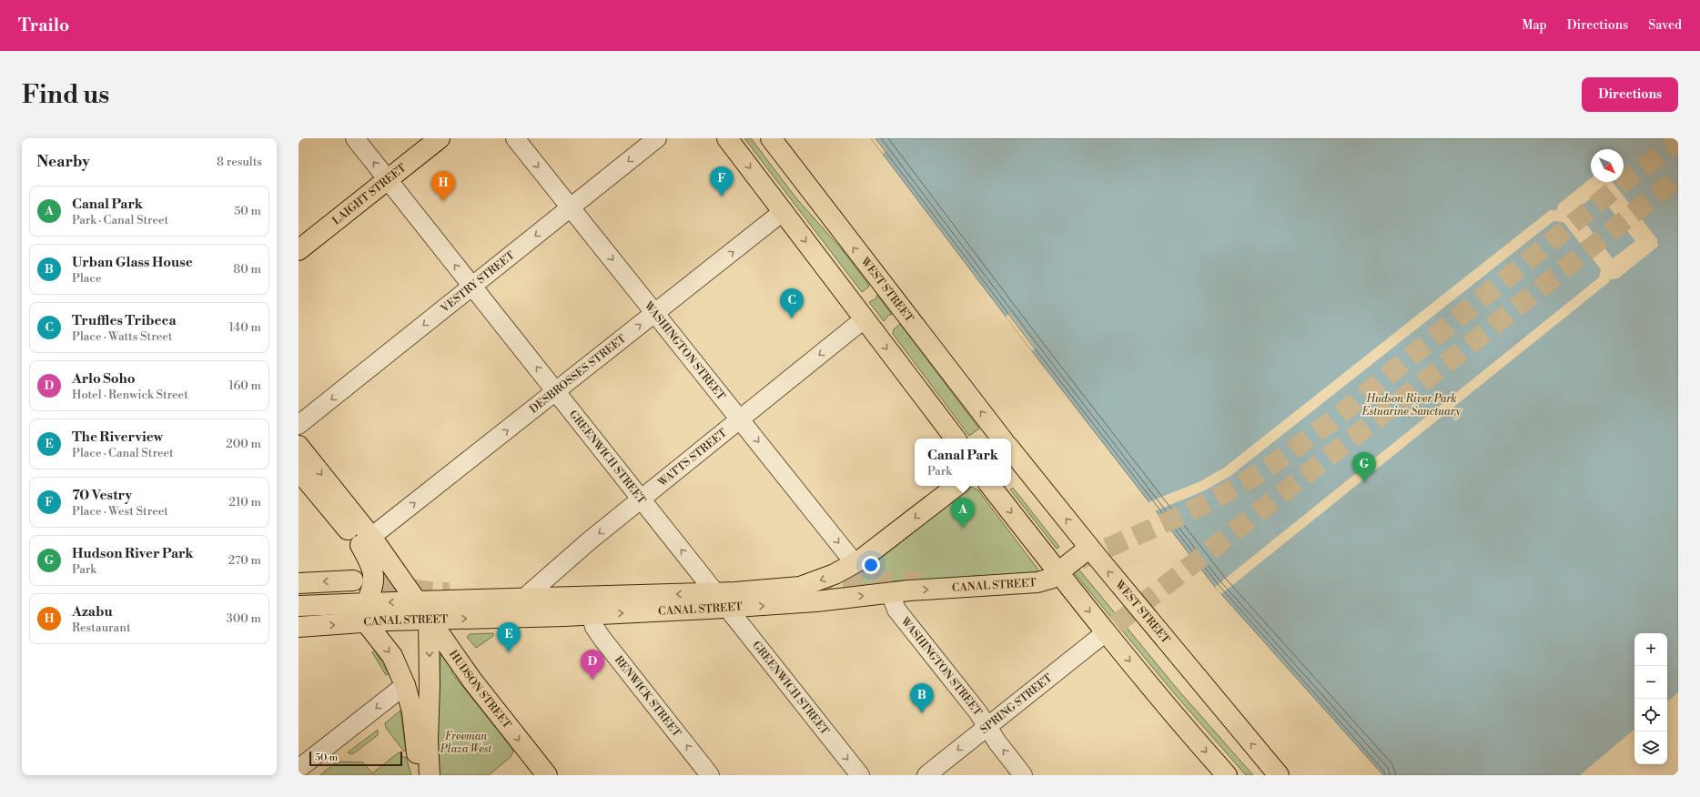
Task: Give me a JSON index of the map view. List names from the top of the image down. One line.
{"streets":{"main road":["LAIGHT STREET","WEST STREET","CANAL STREET","HUDSON STREET"],"street":["VESTRY STREET","WASHINGTON STREET","DESBROSSES STREET","GREENWICH STREET","WATTS STREET","RENWICK STREET","SPRING STREET"]},"crossings":[["LAIGHT STREET","GREENWICH STREET"],["VESTRY STREET","WASHINGTON STREET"],["VESTRY STREET","GREENWICH STREET"],["WEST STREET","CANAL STREET"],["WASHINGTON STREET","DESBROSSES STREET"],["WASHINGTON STREET","WATTS STREET"],["WASHINGTON STREET","CANAL STREET"],["WASHINGTON STREET","SPRING STREET"],["DESBROSSES STREET","GREENWICH STREET"],["DESBROSSES STREET","HUDSON STREET"],["GREENWICH STREET","WATTS STREET"],["GREENWICH STREET","CANAL STREET"],["WATTS STREET","CANAL STREET"],["CANAL STREET","HUDSON STREET"],["CANAL STREET","RENWICK STREET"]],"one_way":["VESTRY STREET","DESBROSSES STREET","WATTS STREET","RENWICK STREET"],"parks":["Hudson River Park Estuarine Sanctuary","Freeman Plaza West"],"scale_bar":"50 m","north":"bottom right","page":{"header":"Trailo","nav":["Map","Directions","Saved"],"buttons":"Directions","title":"Find us","heading":["Nearby","8 results"],"pins":["F","H","C","G","A","E","D","B"],"list":[{"mark":"A","name":"Canal Park","note":"Park · Canal Street","value":"50 m"},{"mark":"B","name":"Urban Glass House","note":"Place","value":"80 m"},{"mark":"C","name":"Truffles Tribeca","note":"Place · Watts Street","value":"140 m"},{"mark":"D","name":"Arlo Soho","note":"Hotel · Renwick Street","value":"160 m"},{"mark":"E","name":"The Riverview","note":"Place · Canal Street","value":"200 m"},{"mark":"F","name":"70 Vestry","note":"Place · West Street","value":"210 m"},{"mark":"G","name":"Hudson River Park","note":"Park","value":"270 m"},{"mark":"H","name":"Azabu","note":"Restaurant","value":"300 m"}],"popup":["Canal Park","Park"],"map_buttons":["+","−"],"scale":"50 m"}}
